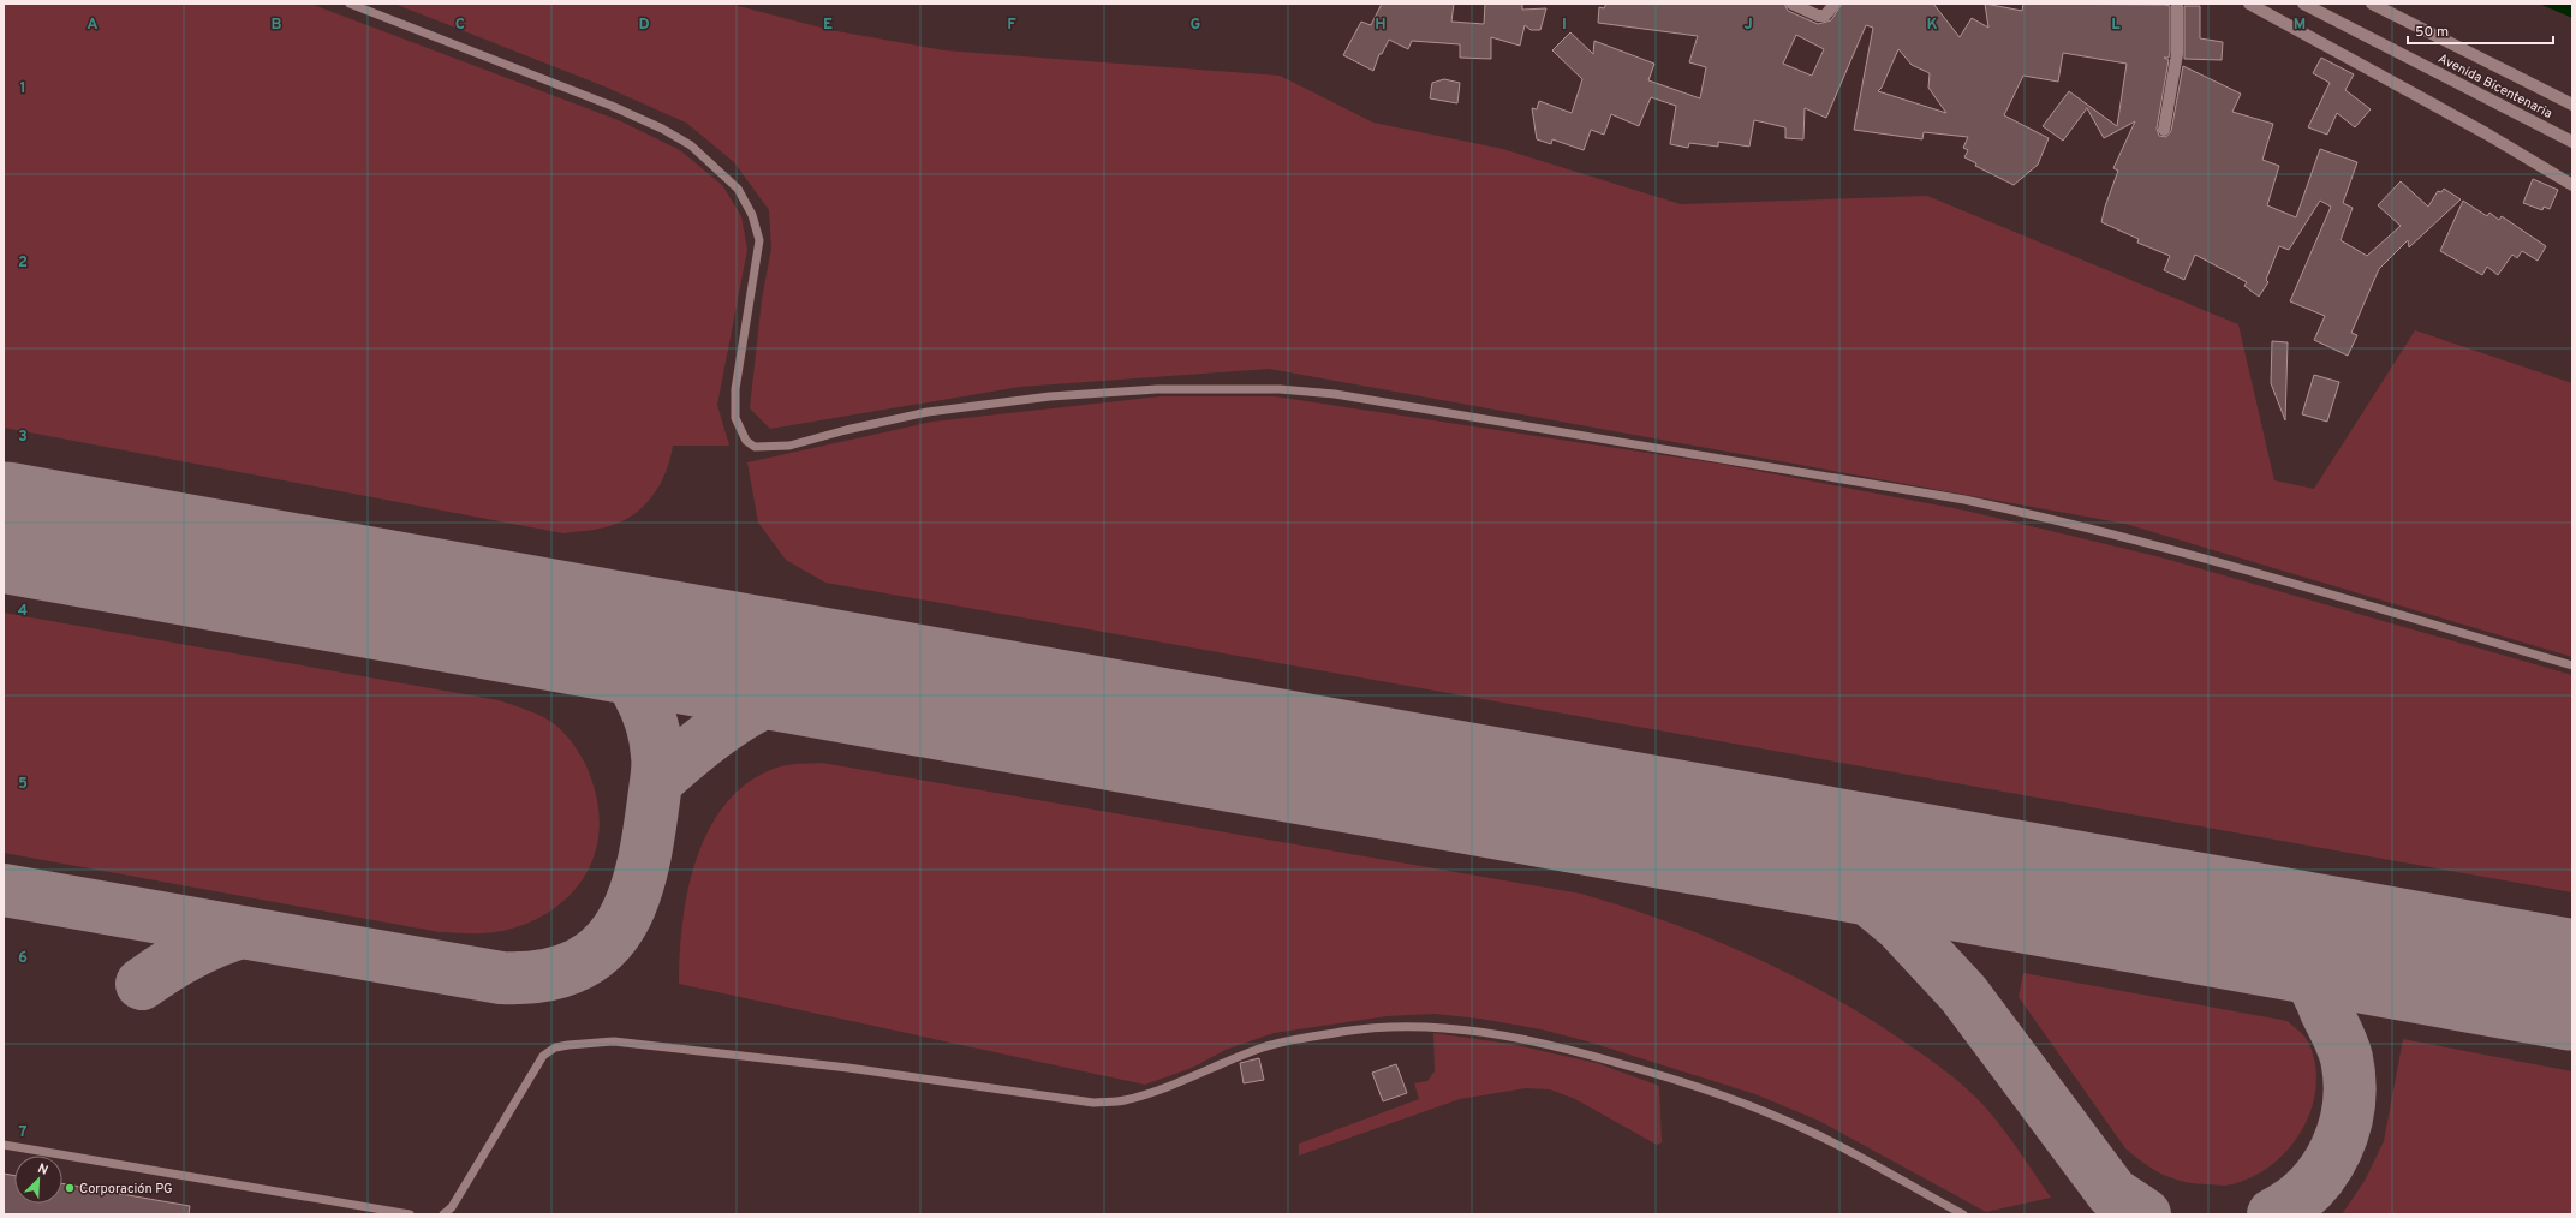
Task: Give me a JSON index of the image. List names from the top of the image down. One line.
{"streets":{"street":["Avenida Bicentenaria"]},"places":["Corporación PG"],"scale_bar":"50 m","north":"top right","grid":{"columns":["A","B","C","D","E","F","G","H","I","J","K","L","M"],"rows":["1","2","3","4","5","6","7"]}}
